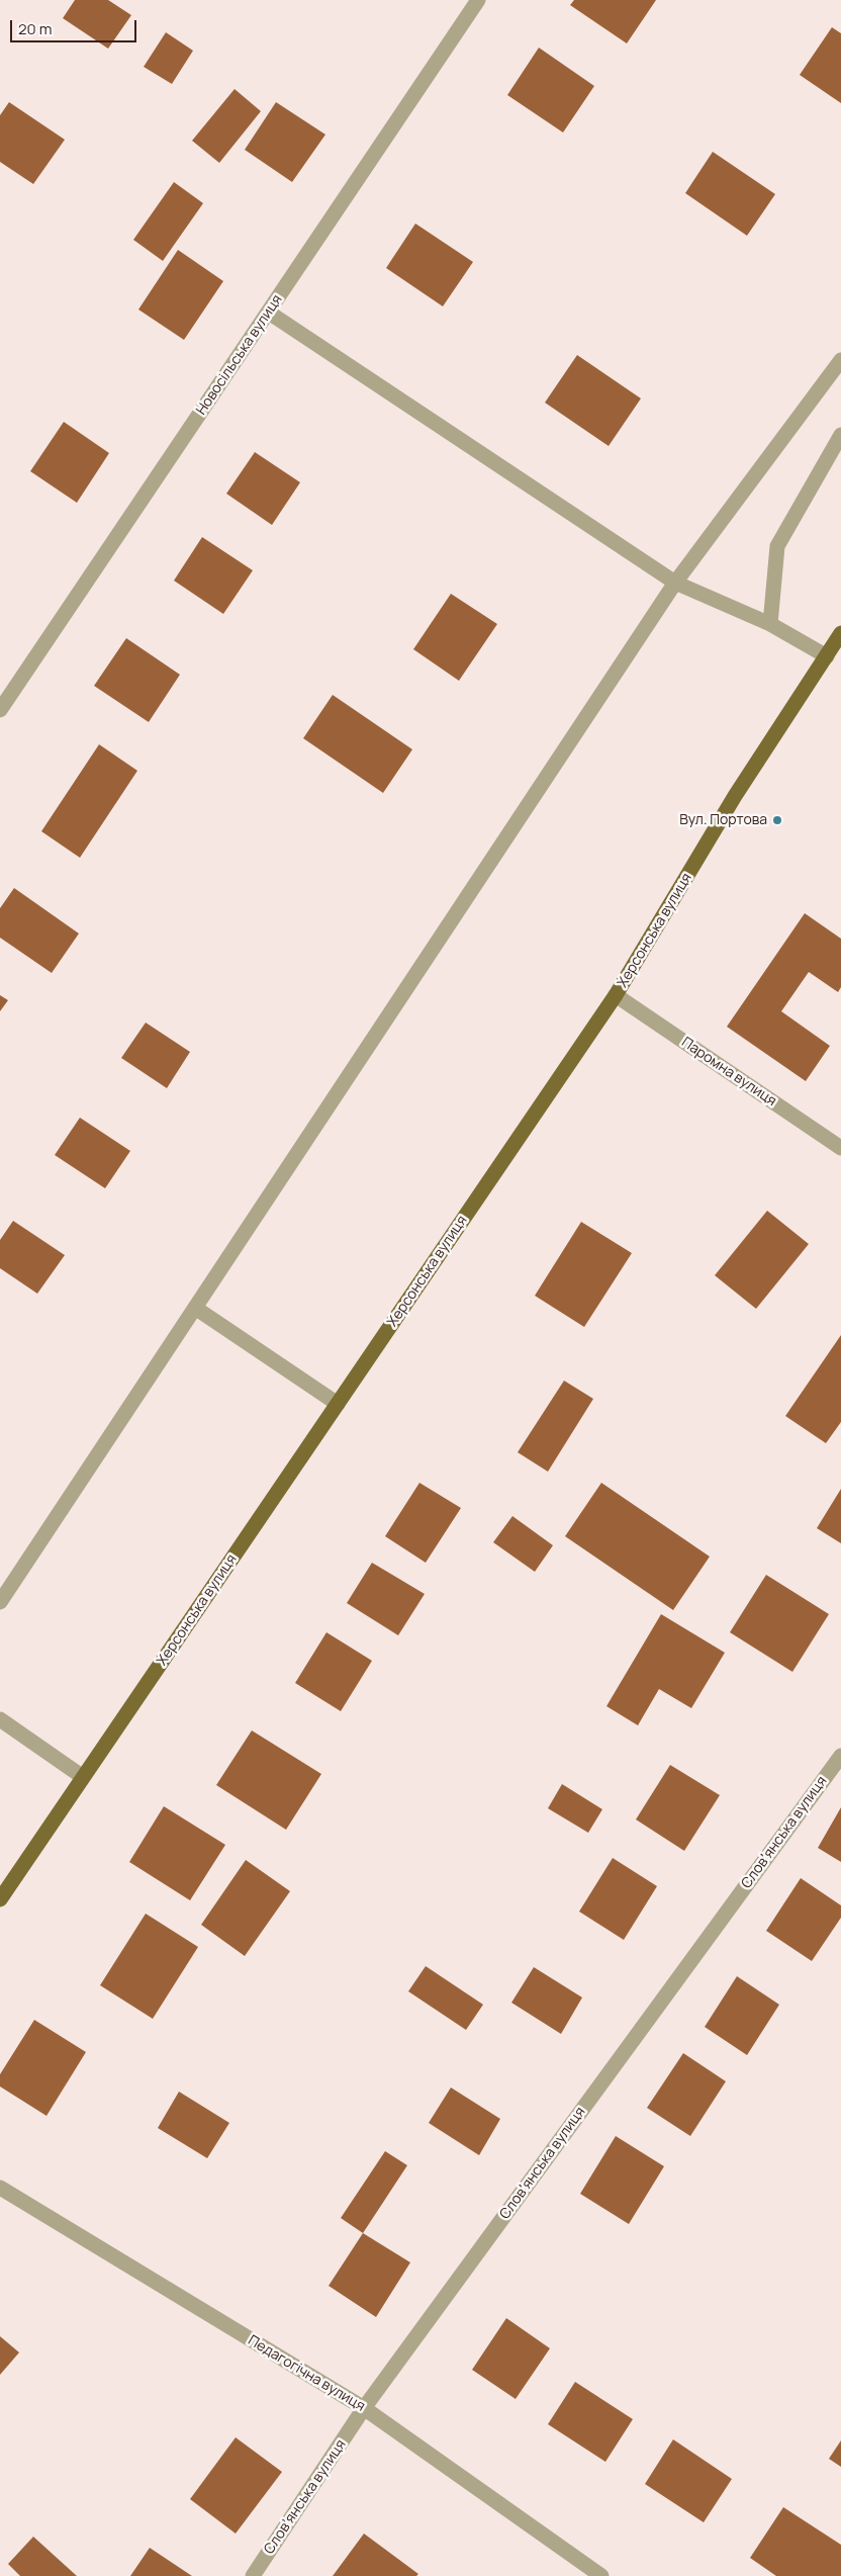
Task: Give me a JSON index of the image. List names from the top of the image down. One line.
{"streets":{"main road":["Херсонська вулиця"],"street":["Новосільська вулиця","Паромна вулиця","Словʼянська вулиця","Педагогічна вулиця"]},"crossings":[["Херсонська вулиця","Паромна вулиця"],["Словʼянська вулиця","Педагогічна вулиця"]],"places":["Вул. Портова"],"scale_bar":"20 m"}
